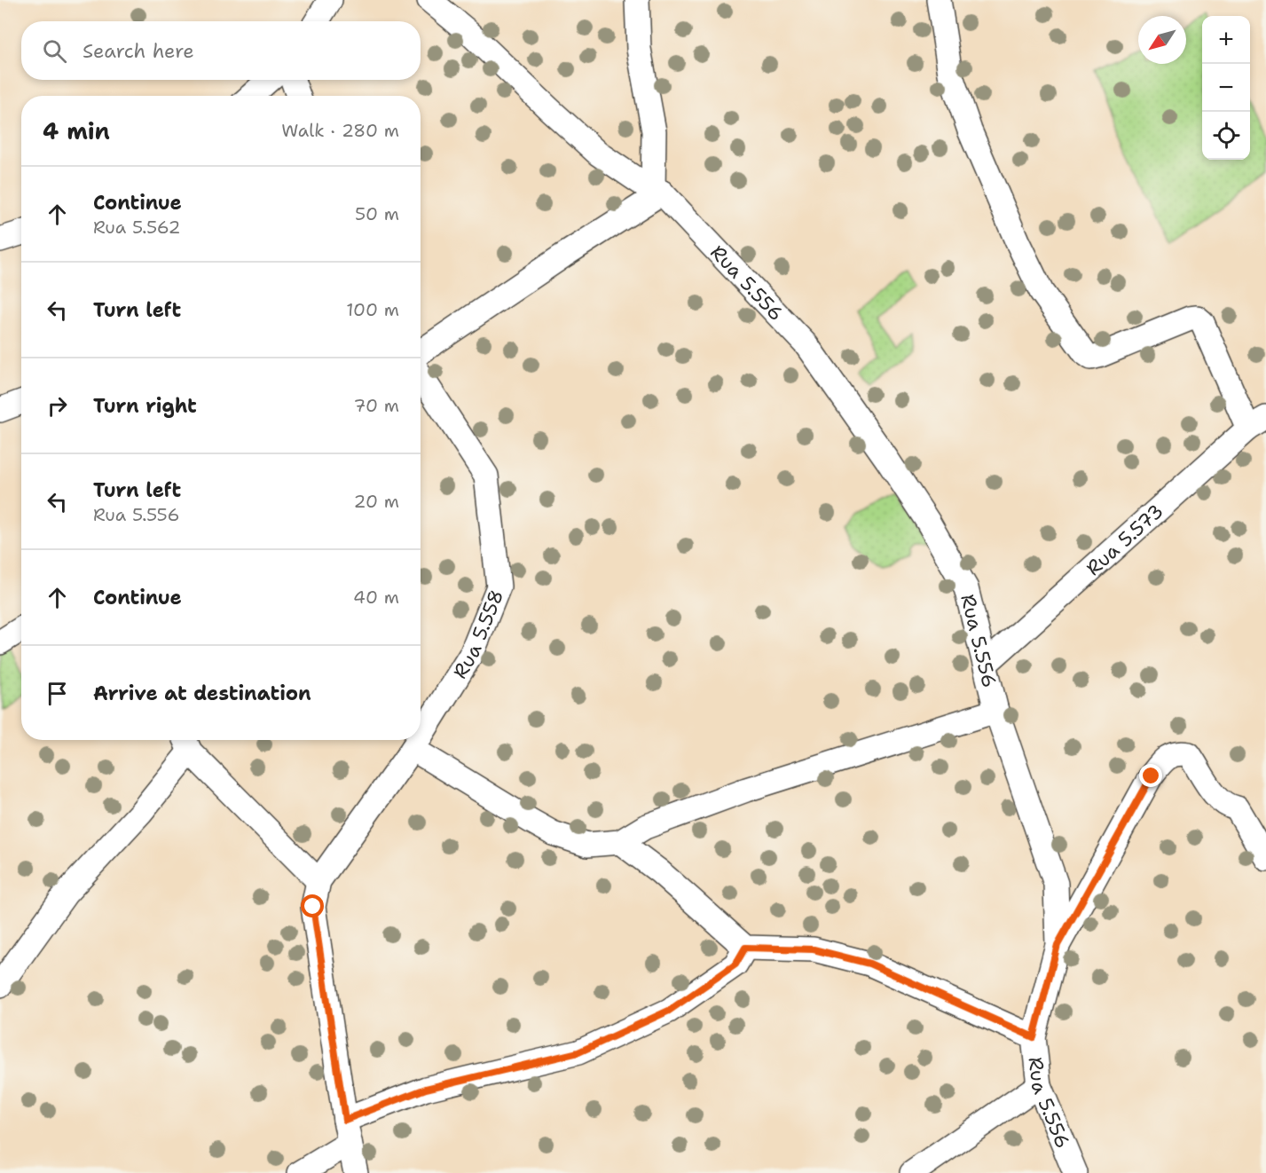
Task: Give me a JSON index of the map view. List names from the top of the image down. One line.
{"streets":{"street":["Rua 5.556","Rua 5.573","Rua 5.558"]},"crossings":[["Rua 5.556","Rua 5.573"]],"north":"bottom left","page":{"map_buttons":["+","−"],"search":"Search here","heading":["4 min","Walk · 280 m"],"list":[["Continue","Rua 5.562","50 m"],["Turn left","100 m"],["Turn right","70 m"],["Turn left","Rua 5.556","20 m"],["Continue","40 m"],"Arrive at destination"]}}
